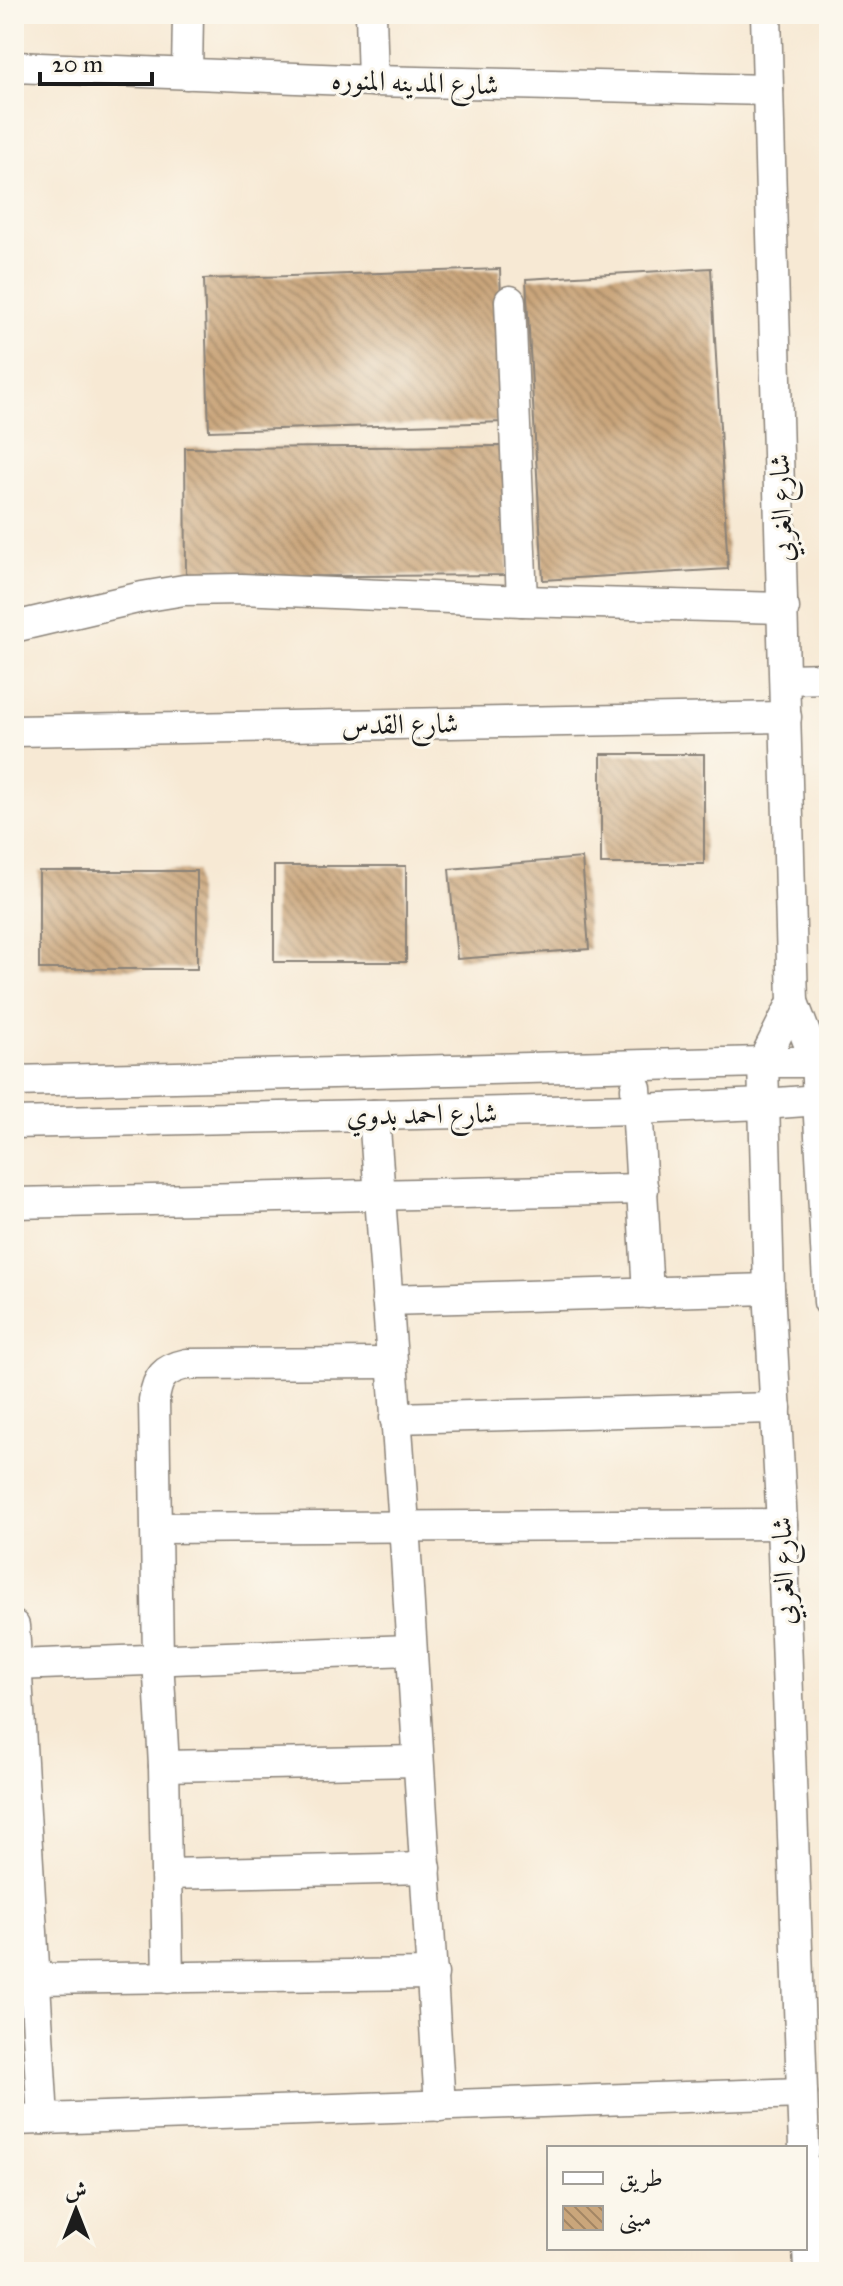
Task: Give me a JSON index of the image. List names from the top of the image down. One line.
{"streets":{"street":["شارع المدينه المنوره","شارع الغربي","شارع القدس","شارع احمد بدوي"]},"crossings":[["شارع المدينه المنوره","شارع الغربي"],["شارع الغربي","شارع القدس"],["شارع الغربي","شارع احمد بدوي"]],"legend":["طريق","مبنى"],"scale_bar":"20 m","north":"top"}
